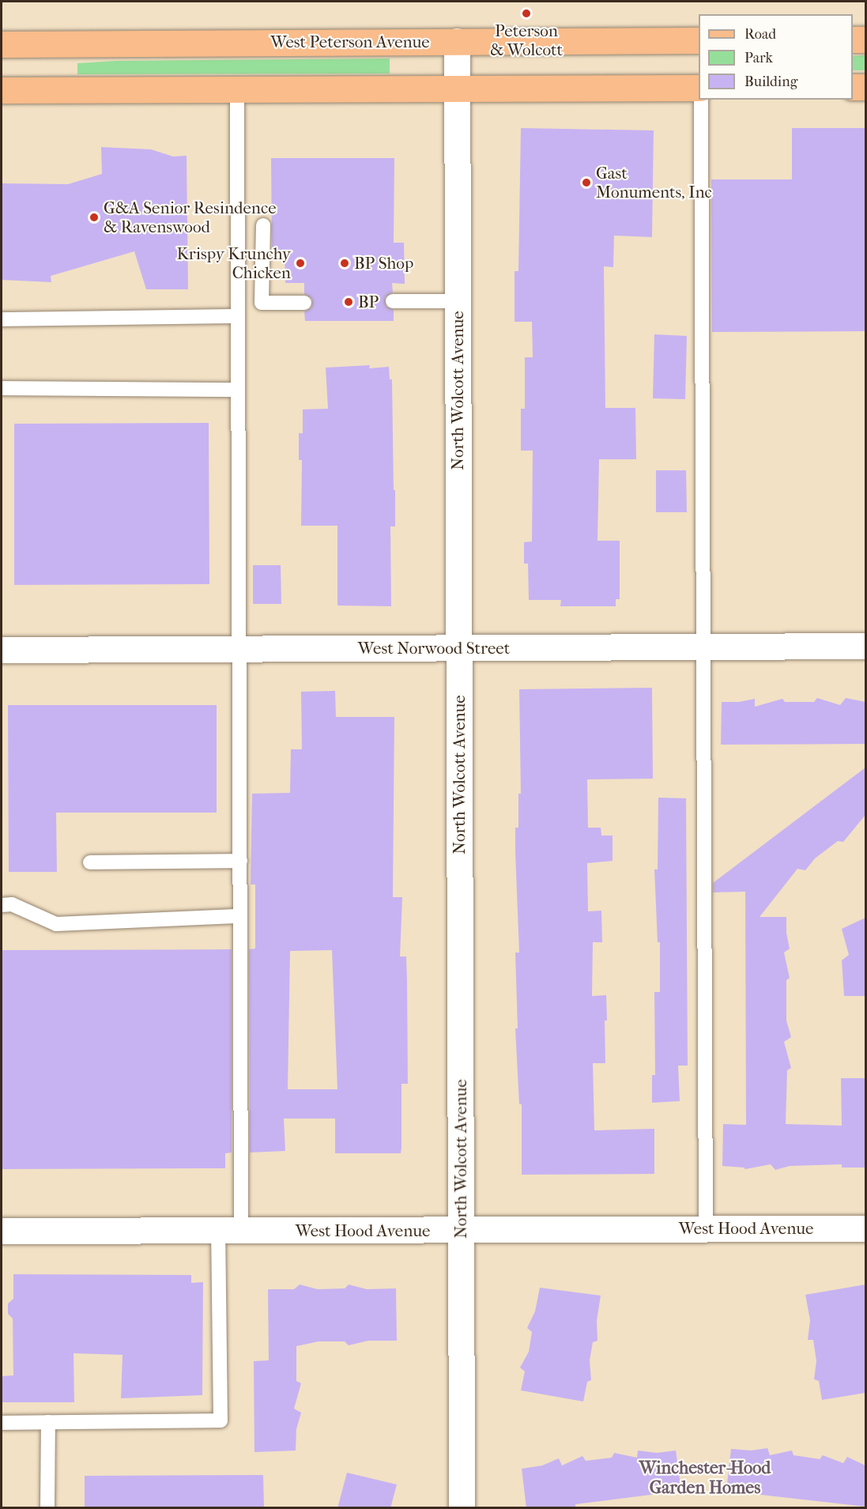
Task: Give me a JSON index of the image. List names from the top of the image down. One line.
{"streets":{"main road":["West Peterson Avenue"],"street":["North Wolcott Avenue","West Norwood Street","West Hood Avenue"]},"crossings":[["West Peterson Avenue","North Wolcott Avenue"],["North Wolcott Avenue","West Norwood Street"],["North Wolcott Avenue","West Hood Avenue"]],"districts":["Winchester-Hood Garden Homes"],"places":["Peterson & Wolcott","Gast Monuments, Inc","G&A Senior Resindence & Ravenswood","Krispy Krunchy Chicken","BP Shop","BP"],"legend":["Road","Park","Building"]}
